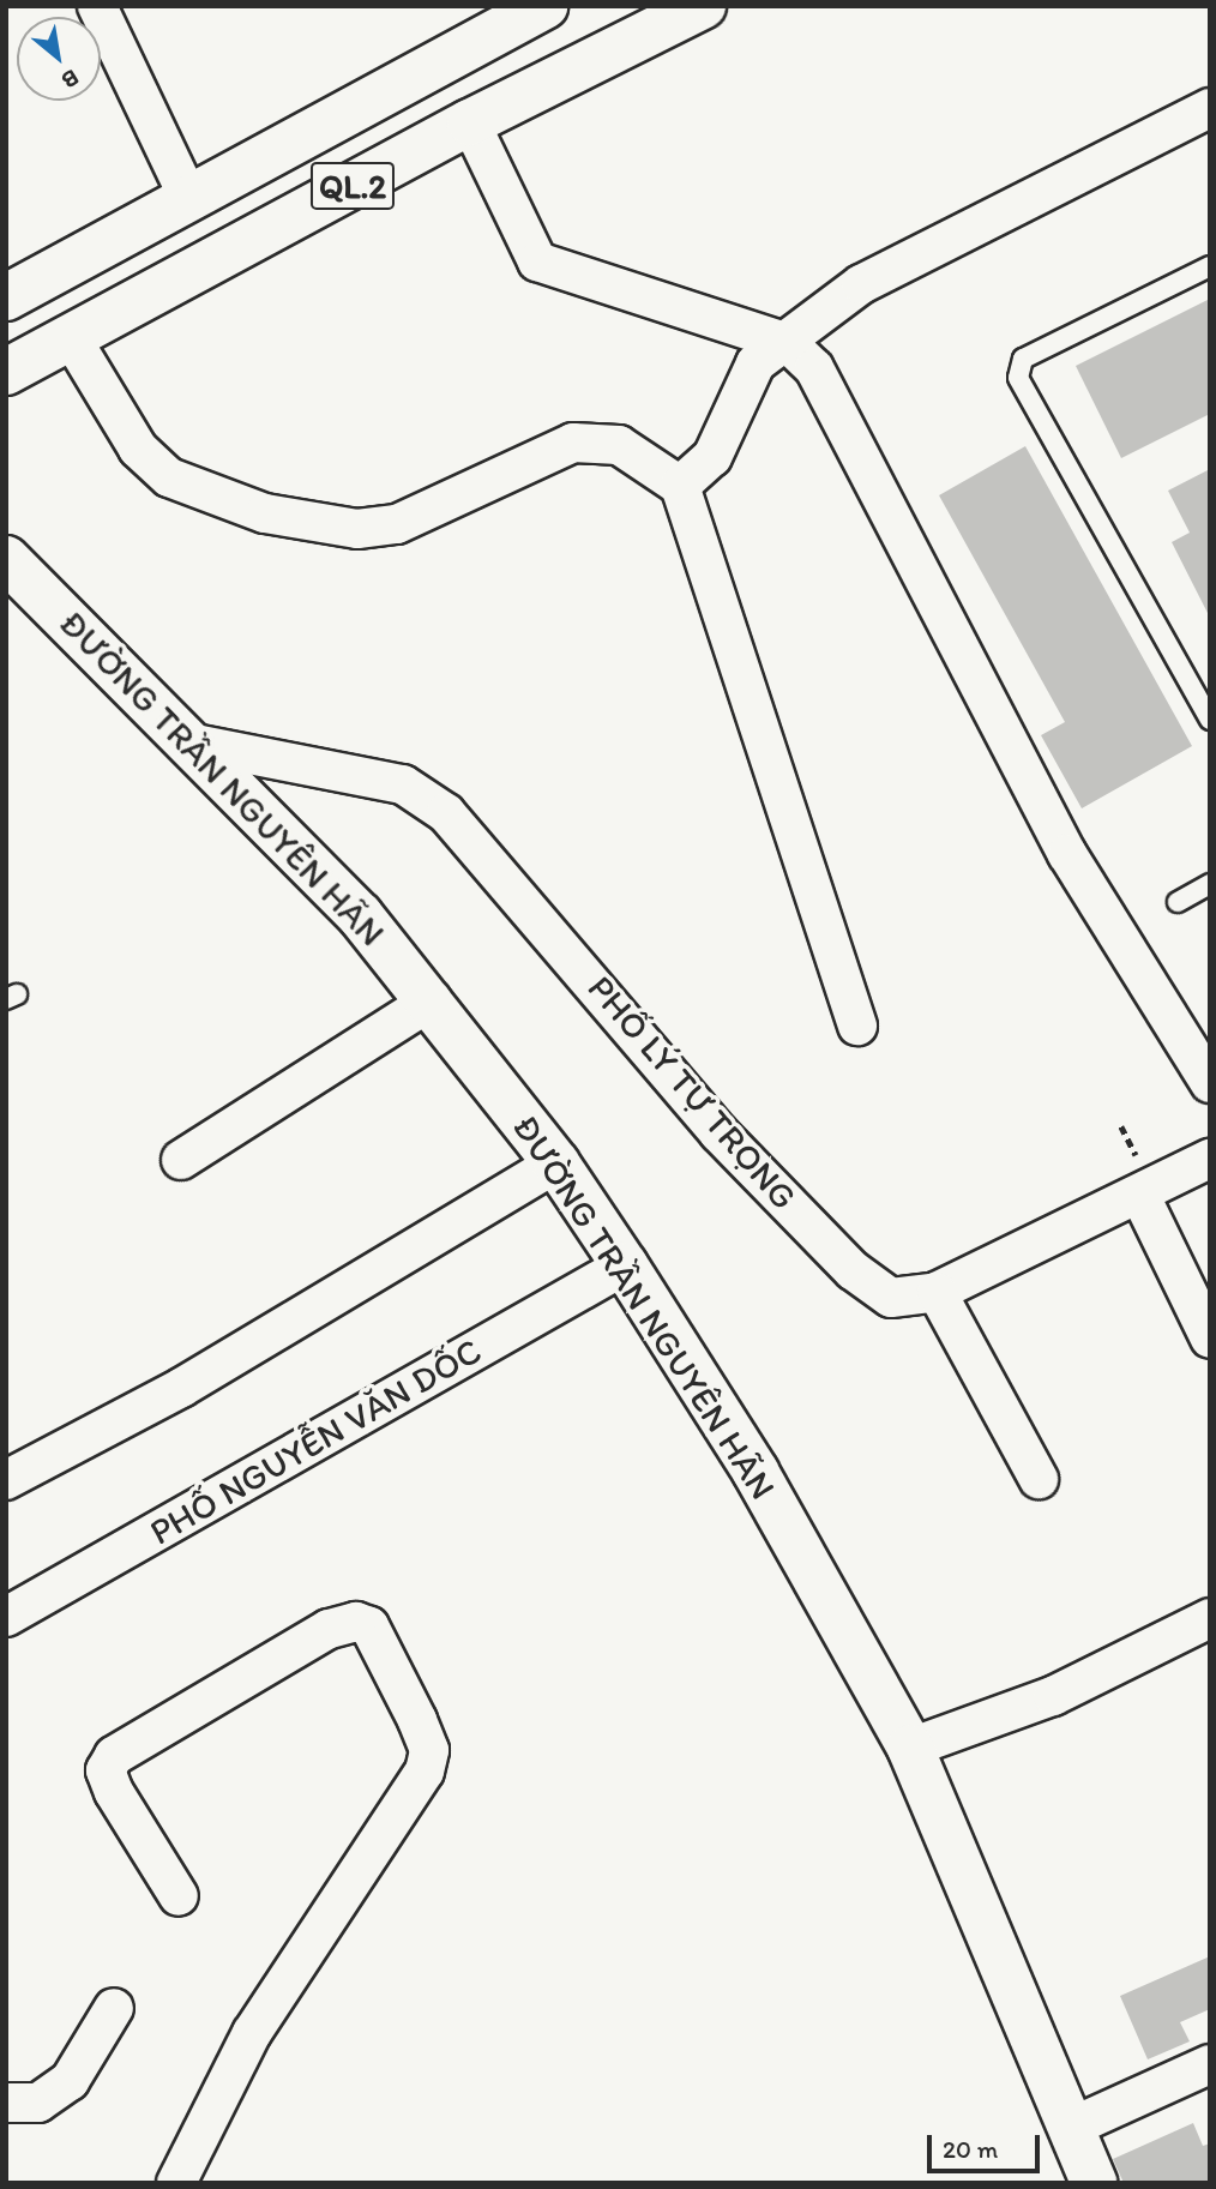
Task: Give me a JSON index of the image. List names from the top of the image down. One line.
{"streets":{"street":["QL.2","ĐƯỜNG TRẦN NGUYÊN HÃN","PHỐ LÝ TỰ TRỌNG","PHỐ NGUYỄN VĂN DỐC"]},"crossings":[["ĐƯỜNG TRẦN NGUYÊN HÃN","PHỐ LÝ TỰ TRỌNG"],["ĐƯỜNG TRẦN NGUYÊN HÃN","PHỐ NGUYỄN VĂN DỐC"]],"scale_bar":"20 m","north":"bottom right"}
